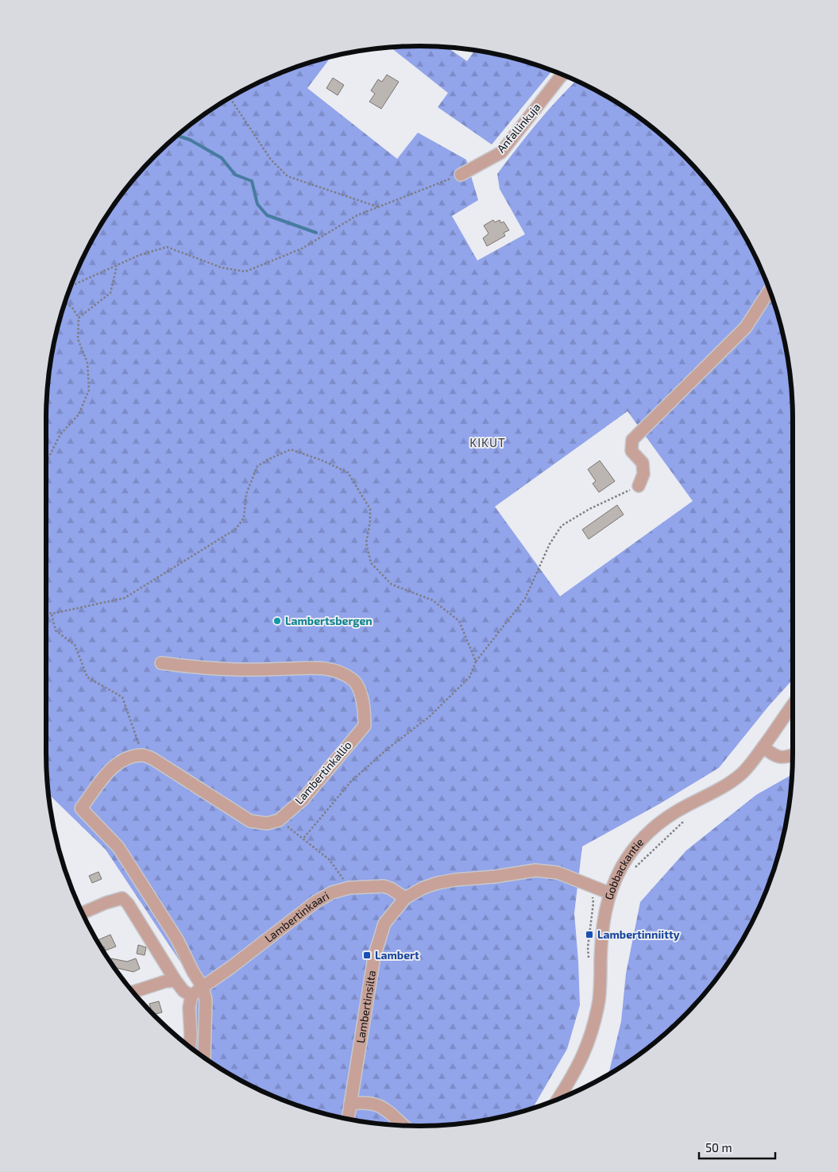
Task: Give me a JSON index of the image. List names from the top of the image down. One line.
{"streets":{"street":["Anfallinkuja","Lambertinkallio","Gobbackantie","Lambertinkaari","Lambertinsilta"]},"crossings":[["Lambertinkaari","Lambertinsilta"]],"districts":["KIKUT"],"places":{"other":["Lambertsbergen"],"transit":["Lambertinniitty","Lambert"]},"scale_bar":"50 m"}
